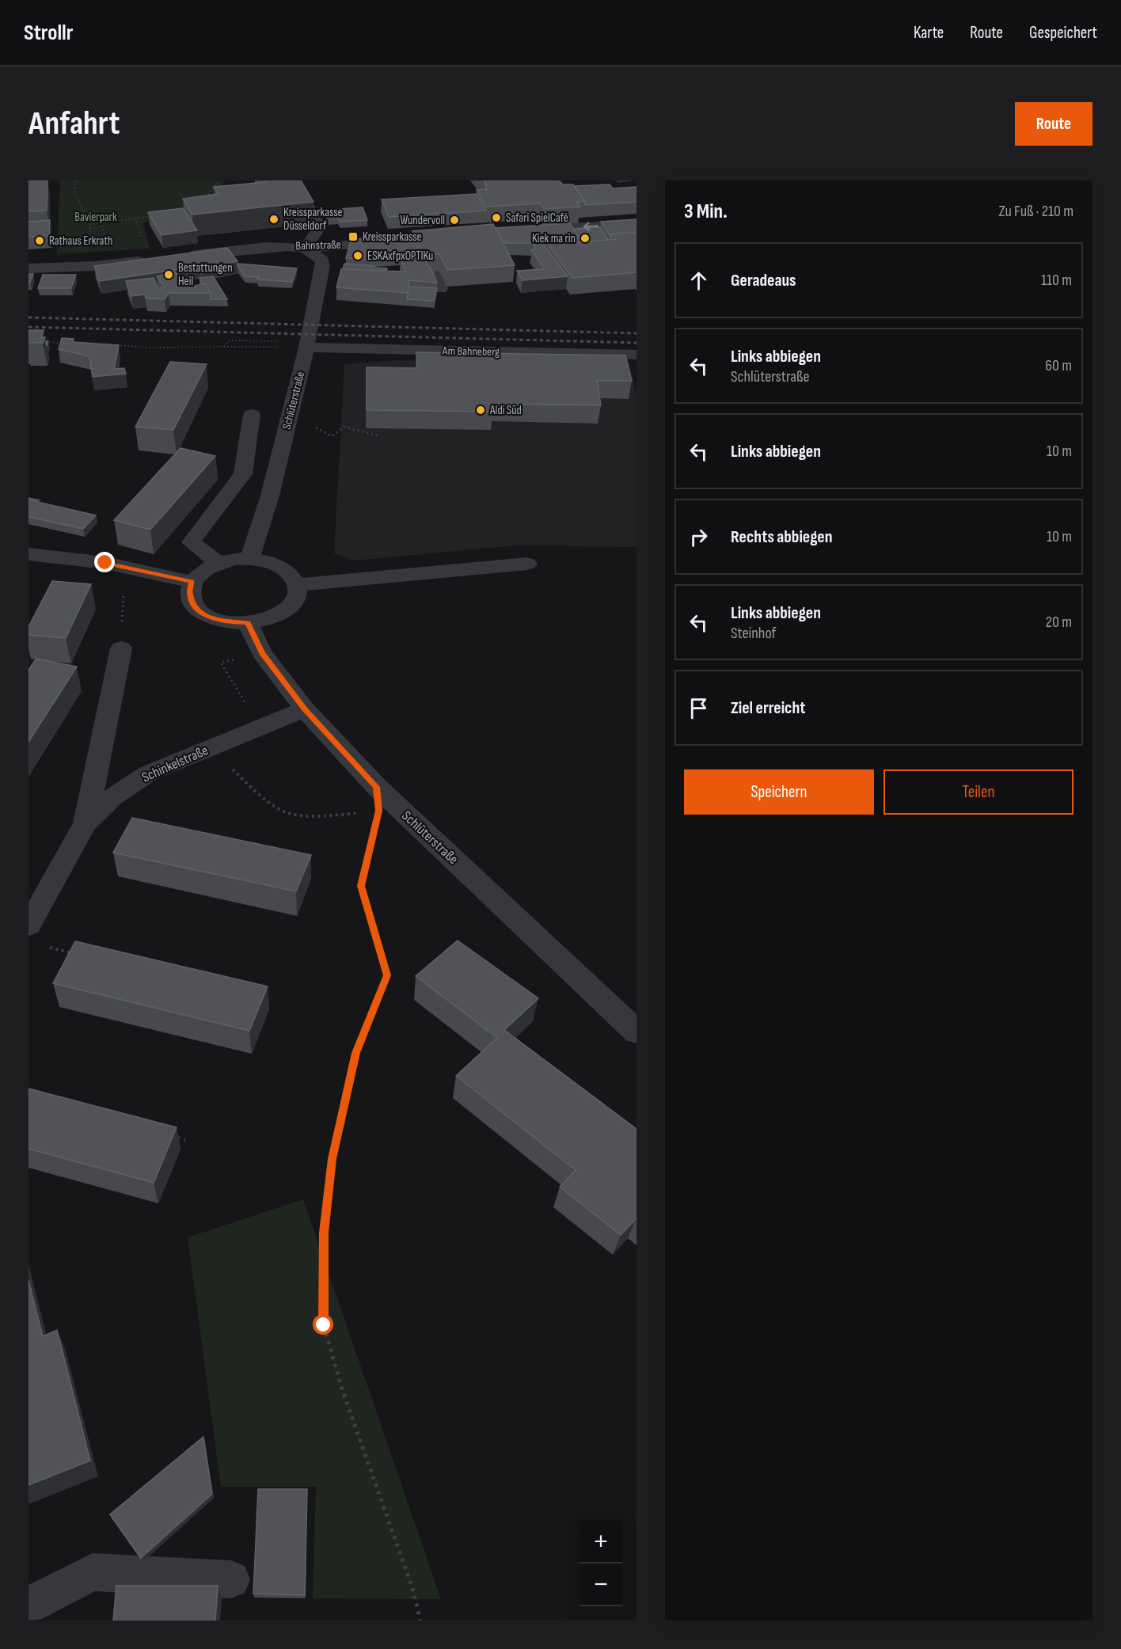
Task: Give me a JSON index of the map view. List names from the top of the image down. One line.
{"streets":{"street":["Bahnstraße","Am Bahneberg","Schlüterstraße","Schinkelstraße"]},"crossings":[["Bahnstraße","Schlüterstraße"],["Am Bahneberg","Schlüterstraße"],["Schlüterstraße","Schinkelstraße"]],"parks":["Bavierpark"],"places":{"other":["Safari SpielCafé","Kreissparkasse Düsseldorf","Wundervoll","Kiek ma rin","Rathaus Erkrath","ESKAxfpxOPTIKu","Bestattungen Heil","Aldi Süd"],"transit":["Kreissparkasse"]},"page":{"header":"Strollr","nav":["Karte","Route","Gespeichert"],"buttons":["Route",["Speichern","Teilen"]],"title":"Anfahrt","heading":["3 Min.","Zu Fuß · 210 m"],"list":[["Geradeaus","110 m"],["Links abbiegen","Schlüterstraße","60 m"],["Links abbiegen","10 m"],["Rechts abbiegen","10 m"],["Links abbiegen","Steinhof","20 m"],"Ziel erreicht"],"map_buttons":["+","−"]}}
